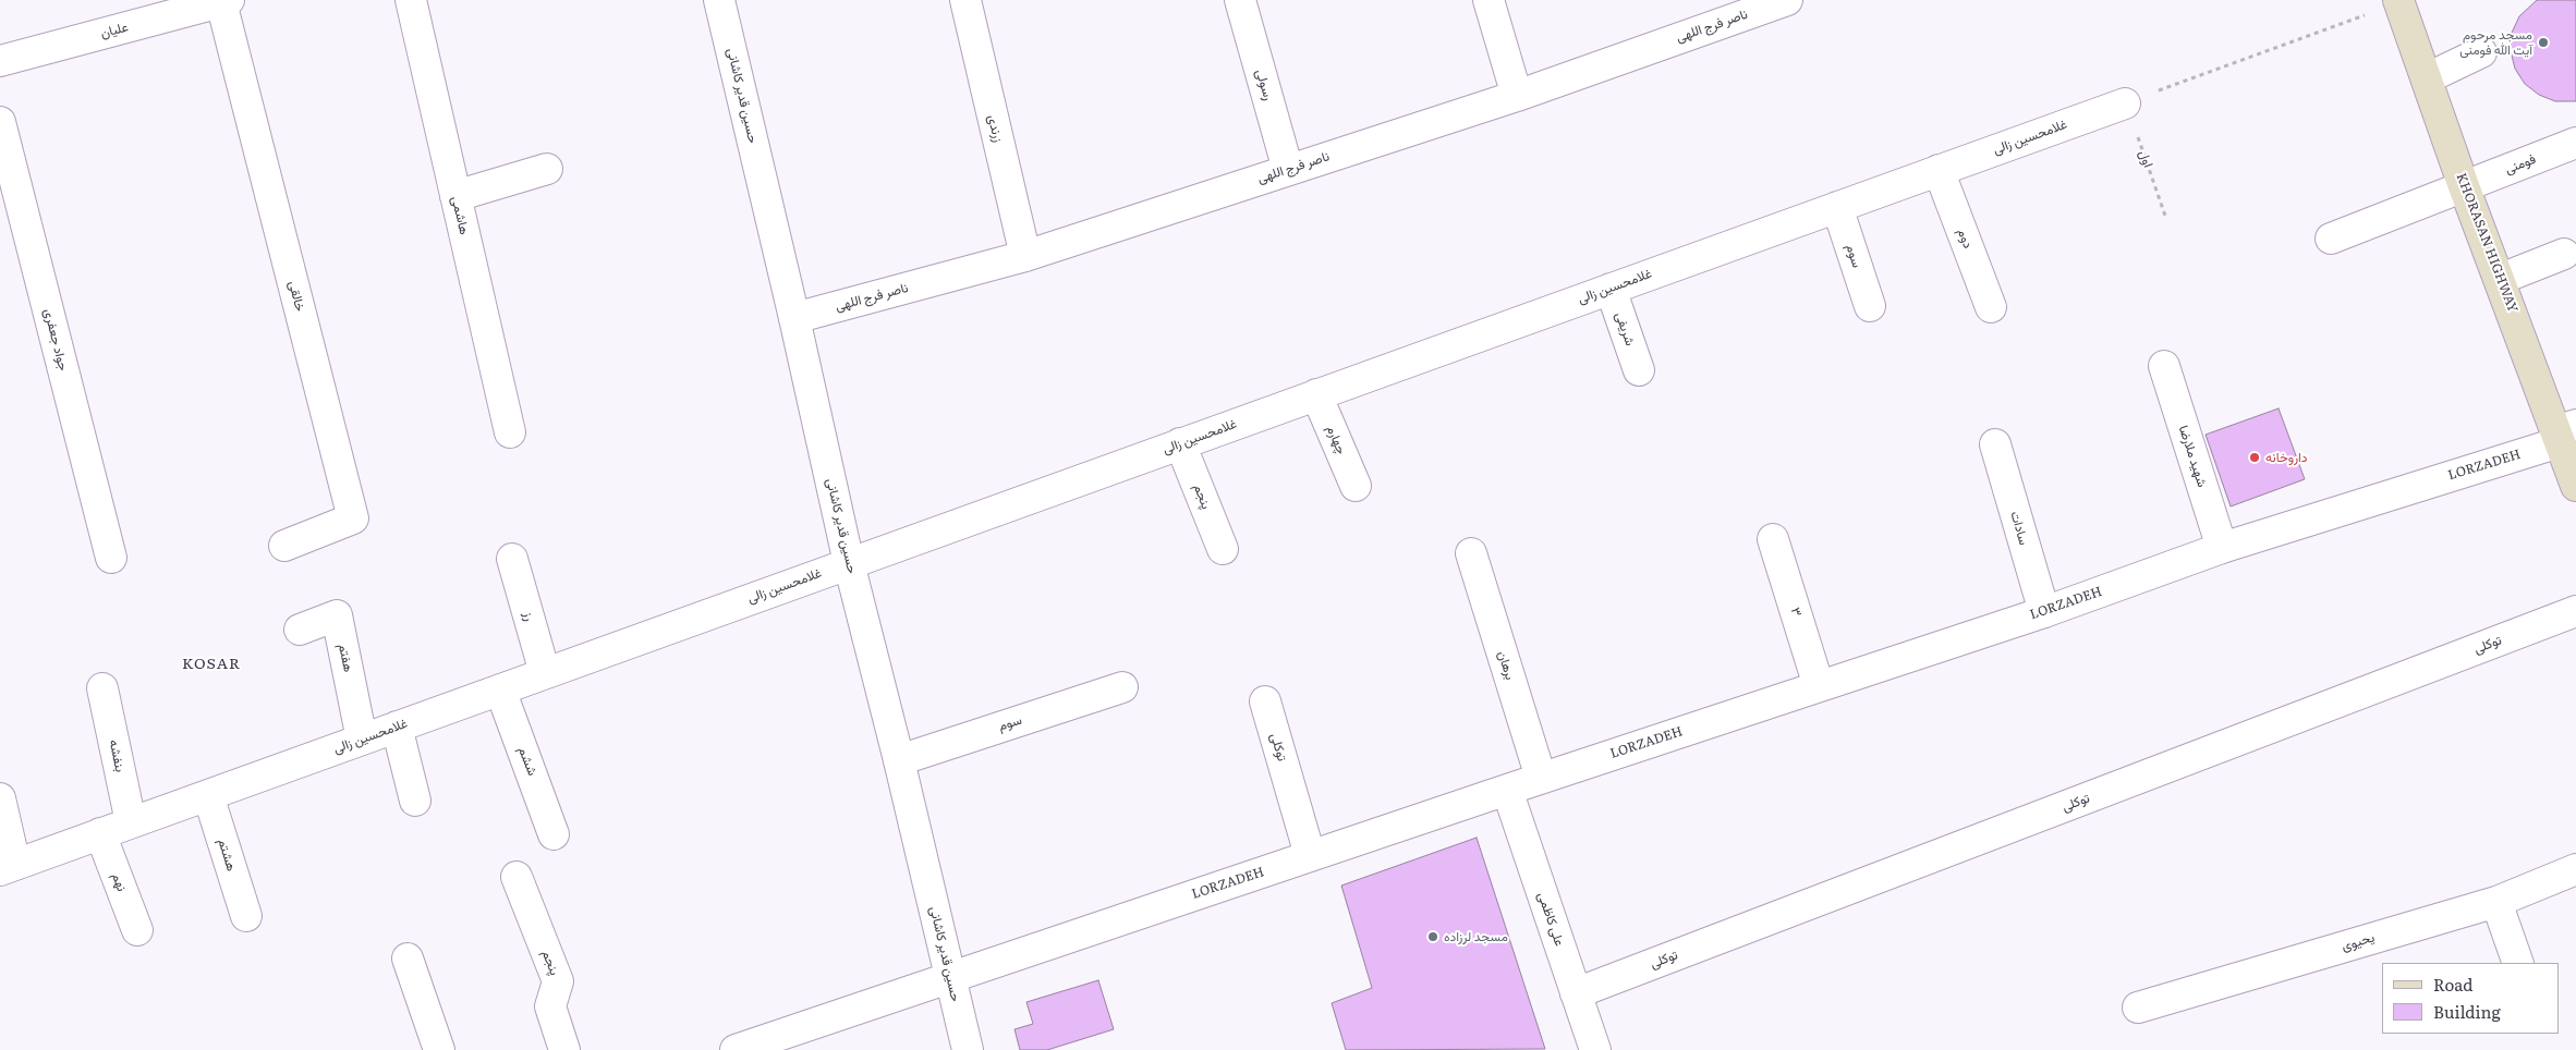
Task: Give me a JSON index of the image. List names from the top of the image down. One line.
{"streets":{"main road":["KHORASAN HIGHWAY"],"street":["ناصر فرج اللهی","علیان","رسولی","حسین قدیر کاشانی","زرندی","غلامحسین زالی","فومنی","هاشمی","دوم","سوم","خالقی","شریفی","جواد جعفری","چهارم","شهید ملارضا","LORZADEH","پنجم","سادات","۳","رز","توکلی","هفتم","برهان","بنفشه","ششم","هشتم","نهم","علی کاظمی","یحیوی"],"path":["اول"]},"crossings":[["ناصر فرج اللهی","رسولی"],["ناصر فرج اللهی","حسین قدیر کاشانی"],["ناصر فرج اللهی","زرندی"],["علیان","خالقی"],["حسین قدیر کاشانی","غلامحسین زالی"],["حسین قدیر کاشانی","سوم"],["حسین قدیر کاشانی","LORZADEH"],["غلامحسین زالی","اول"],["غلامحسین زالی","دوم"],["غلامحسین زالی","سوم"],["غلامحسین زالی","شریفی"],["غلامحسین زالی","چهارم"],["غلامحسین زالی","پنجم"],["غلامحسین زالی","رز"],["غلامحسین زالی","هفتم"],["غلامحسین زالی","بنفشه"],["غلامحسین زالی","ششم"],["غلامحسین زالی","هشتم"],["غلامحسین زالی","نهم"],["فومنی","KHORASAN HIGHWAY"],["KHORASAN HIGHWAY","LORZADEH"],["شهید ملارضا","LORZADEH"],["LORZADEH","سادات"],["LORZADEH","۳"],["LORZADEH","توکلی"],["LORZADEH","برهان"],["LORZADEH","علی کاظمی"],["توکلی","علی کاظمی"]],"districts":["KOSAR"],"places":["مسجد مرحوم آیت الله فومنی","داروخانه","مسجد لرزاده"],"legend":["Road","Building"]}
